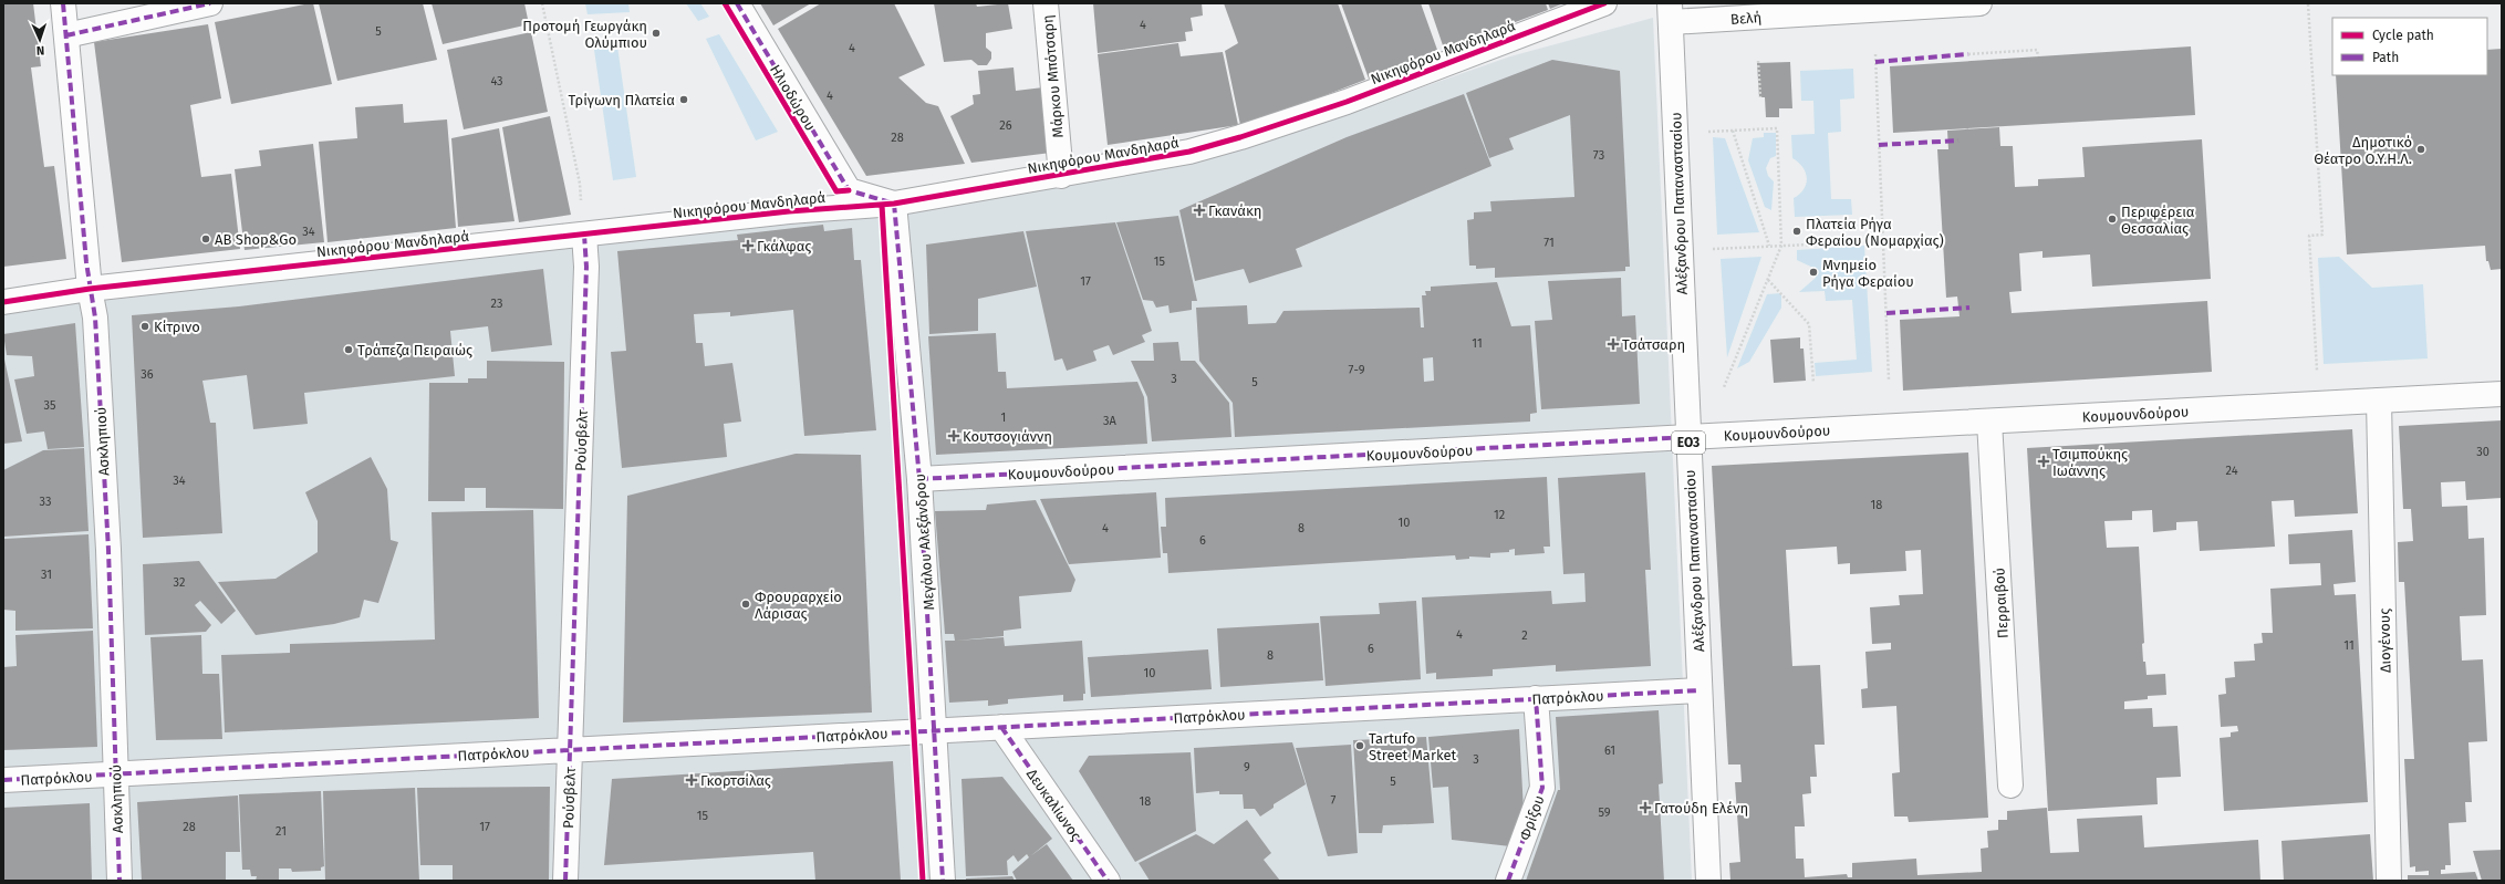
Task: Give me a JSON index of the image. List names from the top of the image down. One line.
{"streets":{"street":["Βελή","Νικηφόρου Μανδηλαρά","Μάρκου Μπότσαρη","Ηλιοδώρου","Αλέξανδρου Παπαναστασίου","Κουμουνδούρου","Ρούσβελτ","Ασκληπιού","ΕΟ3","Μεγάλου Αλεξάνδρου","Περραιβού","Διογένους","Πατρόκλου","Δευκαλίωνος","Φρίξου"]},"crossings":[["Βελή","Αλέξανδρου Παπαναστασίου"],["Νικηφόρου Μανδηλαρά","Μάρκου Μπότσαρη"],["Νικηφόρου Μανδηλαρά","Ηλιοδώρου"],["Νικηφόρου Μανδηλαρά","Ρούσβελτ"],["Νικηφόρου Μανδηλαρά","Ασκληπιού"],["Νικηφόρου Μανδηλαρά","Μεγάλου Αλεξάνδρου"],["Αλέξανδρου Παπαναστασίου","Κουμουνδούρου"],["Αλέξανδρου Παπαναστασίου","Πατρόκλου"],["Κουμουνδούρου","Μεγάλου Αλεξάνδρου"],["Κουμουνδούρου","Περραιβού"],["Κουμουνδούρου","Διογένους"],["Ρούσβελτ","Πατρόκλου"],["Ασκληπιού","Πατρόκλου"],["Μεγάλου Αλεξάνδρου","Πατρόκλου"],["Πατρόκλου","Δευκαλίωνος"],["Πατρόκλου","Φρίξου"]],"places":{"other":["Προτομή Γεωργάκη Ολύμπιου","Τρίγωνη Πλατεία","Δημοτικό Θέατρο Ο.Υ.Η.Λ.","Περιφέρεια Θεσσαλίας","Πλατεία Ρήγα Φεραίου (Νομαρχίας)","AB Shop&Go","Μνημείο Ρήγα Φεραίου","Κίτρινο","Τράπεζα Πειραιώς","Φρουραρχείο Λάρισας","Tartufo Street Market"],"health":["Γκανάκη","Γκάλφας","Τσάτσαρη","Κουτσογιάννη","Τσιμπούκης Ιωάννης","Γκορτσίλας","Γατούδη Ελένη"]},"house_numbers":["4","5","4","43","4","26","28","73","34","71","15","17","23","11","7-9","36","3","5","35","1","3A","30","24","34","33","18","12","10","4","8","6","31","32","4","2","11","6","8","10","61","3","9","5","7","18","59","15","28","17","21"],"legend":["Cycle path","Path"],"north":"bottom"}
